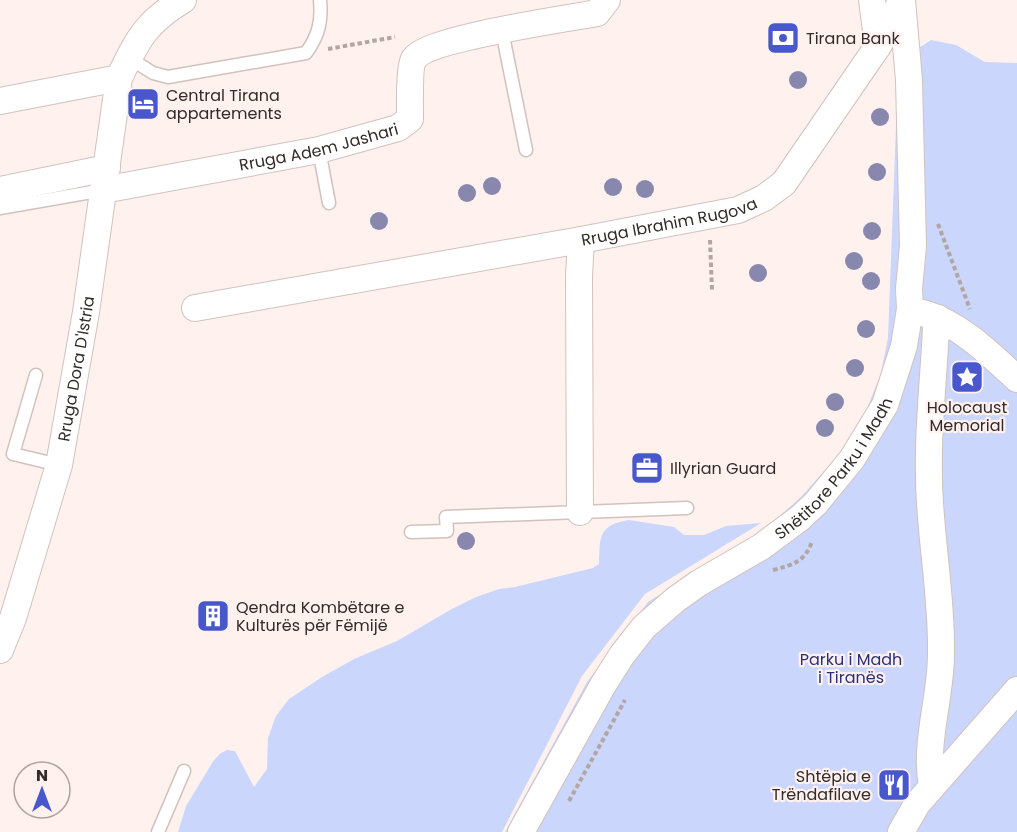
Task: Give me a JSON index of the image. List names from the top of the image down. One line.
{"streets":{"street":["Rruga Adem Jashari","Rruga Ibrahim Rugova","Rruga Dora D'Istria","Shëtitore Parku i Madh"]},"crossings":[["Rruga Adem Jashari","Rruga Dora D'Istria"],["Rruga Ibrahim Rugova","Shëtitore Parku i Madh"]],"parks":["Parku i Madh i Tiranës"],"places":{"bank":["Tirana Bank"],"hotel":["Central Tirana appartements"],"place":["Holocaust Memorial"],"office":["Illyrian Guard"],"building":["Qendra Kombëtare e Kulturës për Fëmijë"],"restaurant":["Shtëpia e Trëndafilave"]},"north":"top"}
